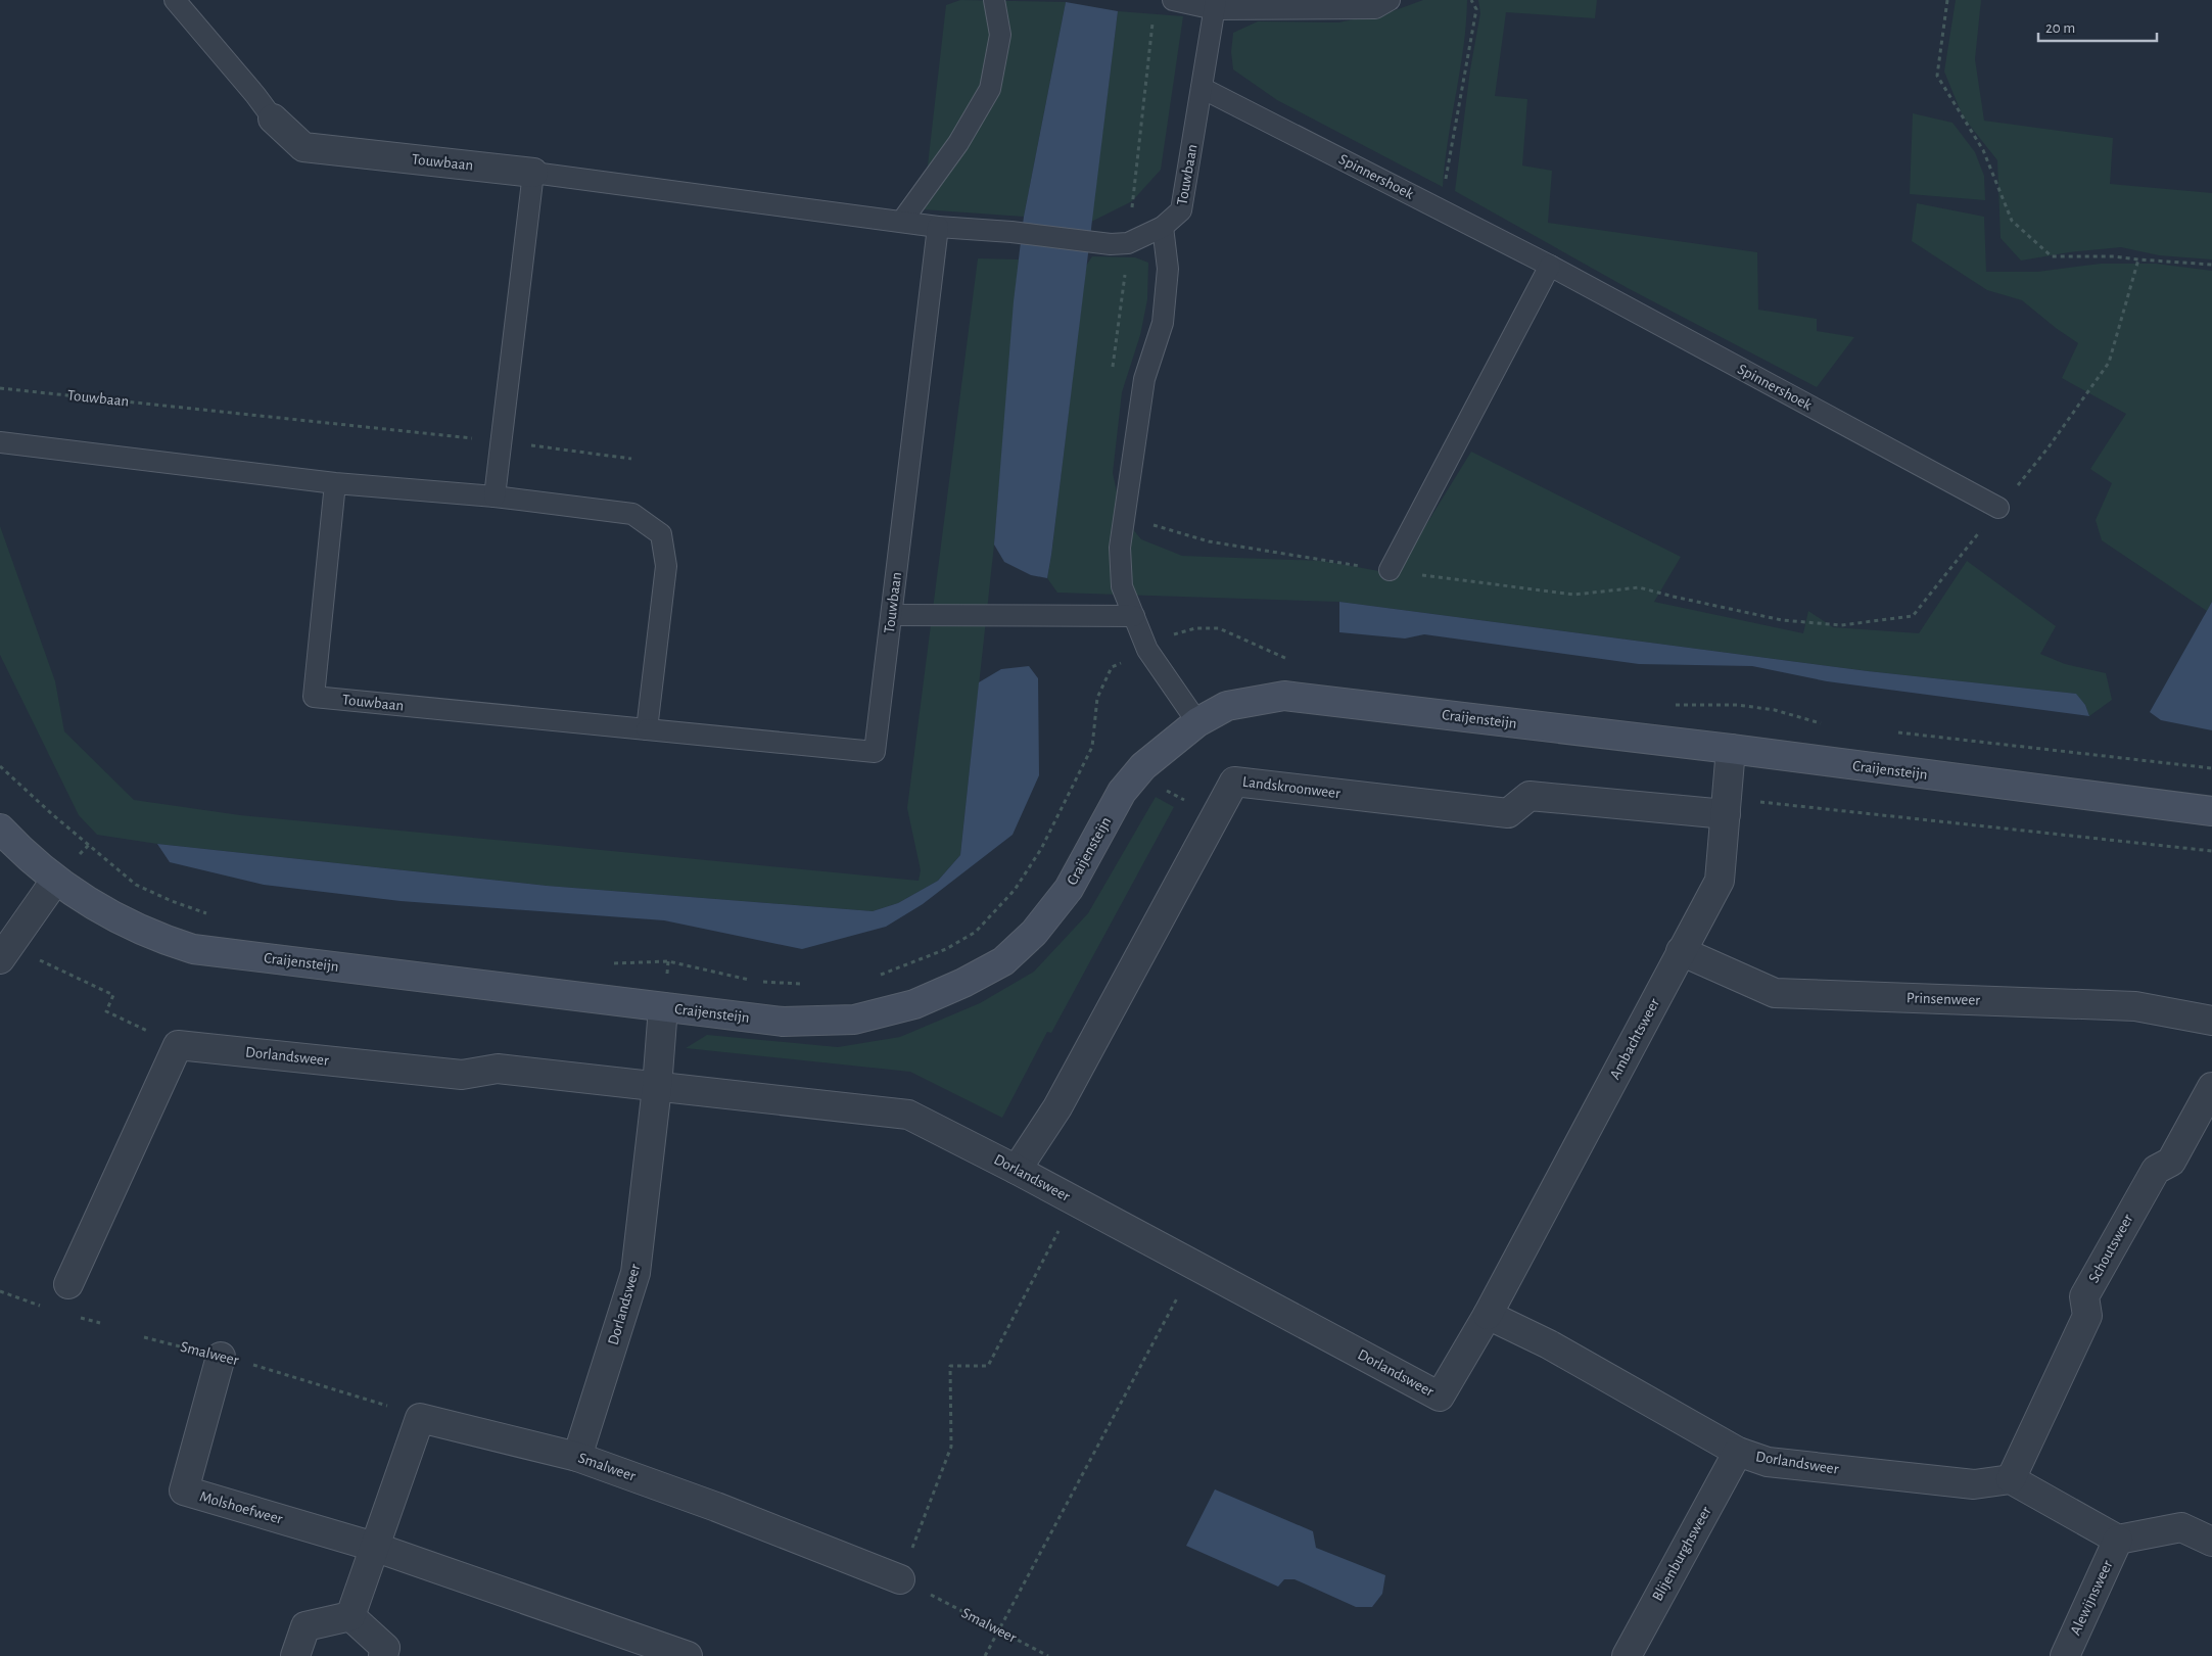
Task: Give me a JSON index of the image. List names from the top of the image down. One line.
{"streets":{"street":["Touwbaan","Craijensteijn","Landskroonweer","Prinsenweer","Ambachtsweer","Dorlandsweer","Schoutsweer","Smalweer","Molshoefweer","Blijenburghsweer","Alewijnsweer"],"lane":["Spinnershoek"]},"crossings":[["Touwbaan","Spinnershoek"],["Craijensteijn","Ambachtsweer"],["Craijensteijn","Dorlandsweer"],["Landskroonweer","Ambachtsweer"],["Landskroonweer","Dorlandsweer"],["Prinsenweer","Ambachtsweer"],["Ambachtsweer","Dorlandsweer"],["Dorlandsweer","Schoutsweer"],["Dorlandsweer","Smalweer"],["Dorlandsweer","Blijenburghsweer"],["Smalweer","Molshoefweer"]],"scale_bar":"20 m"}
